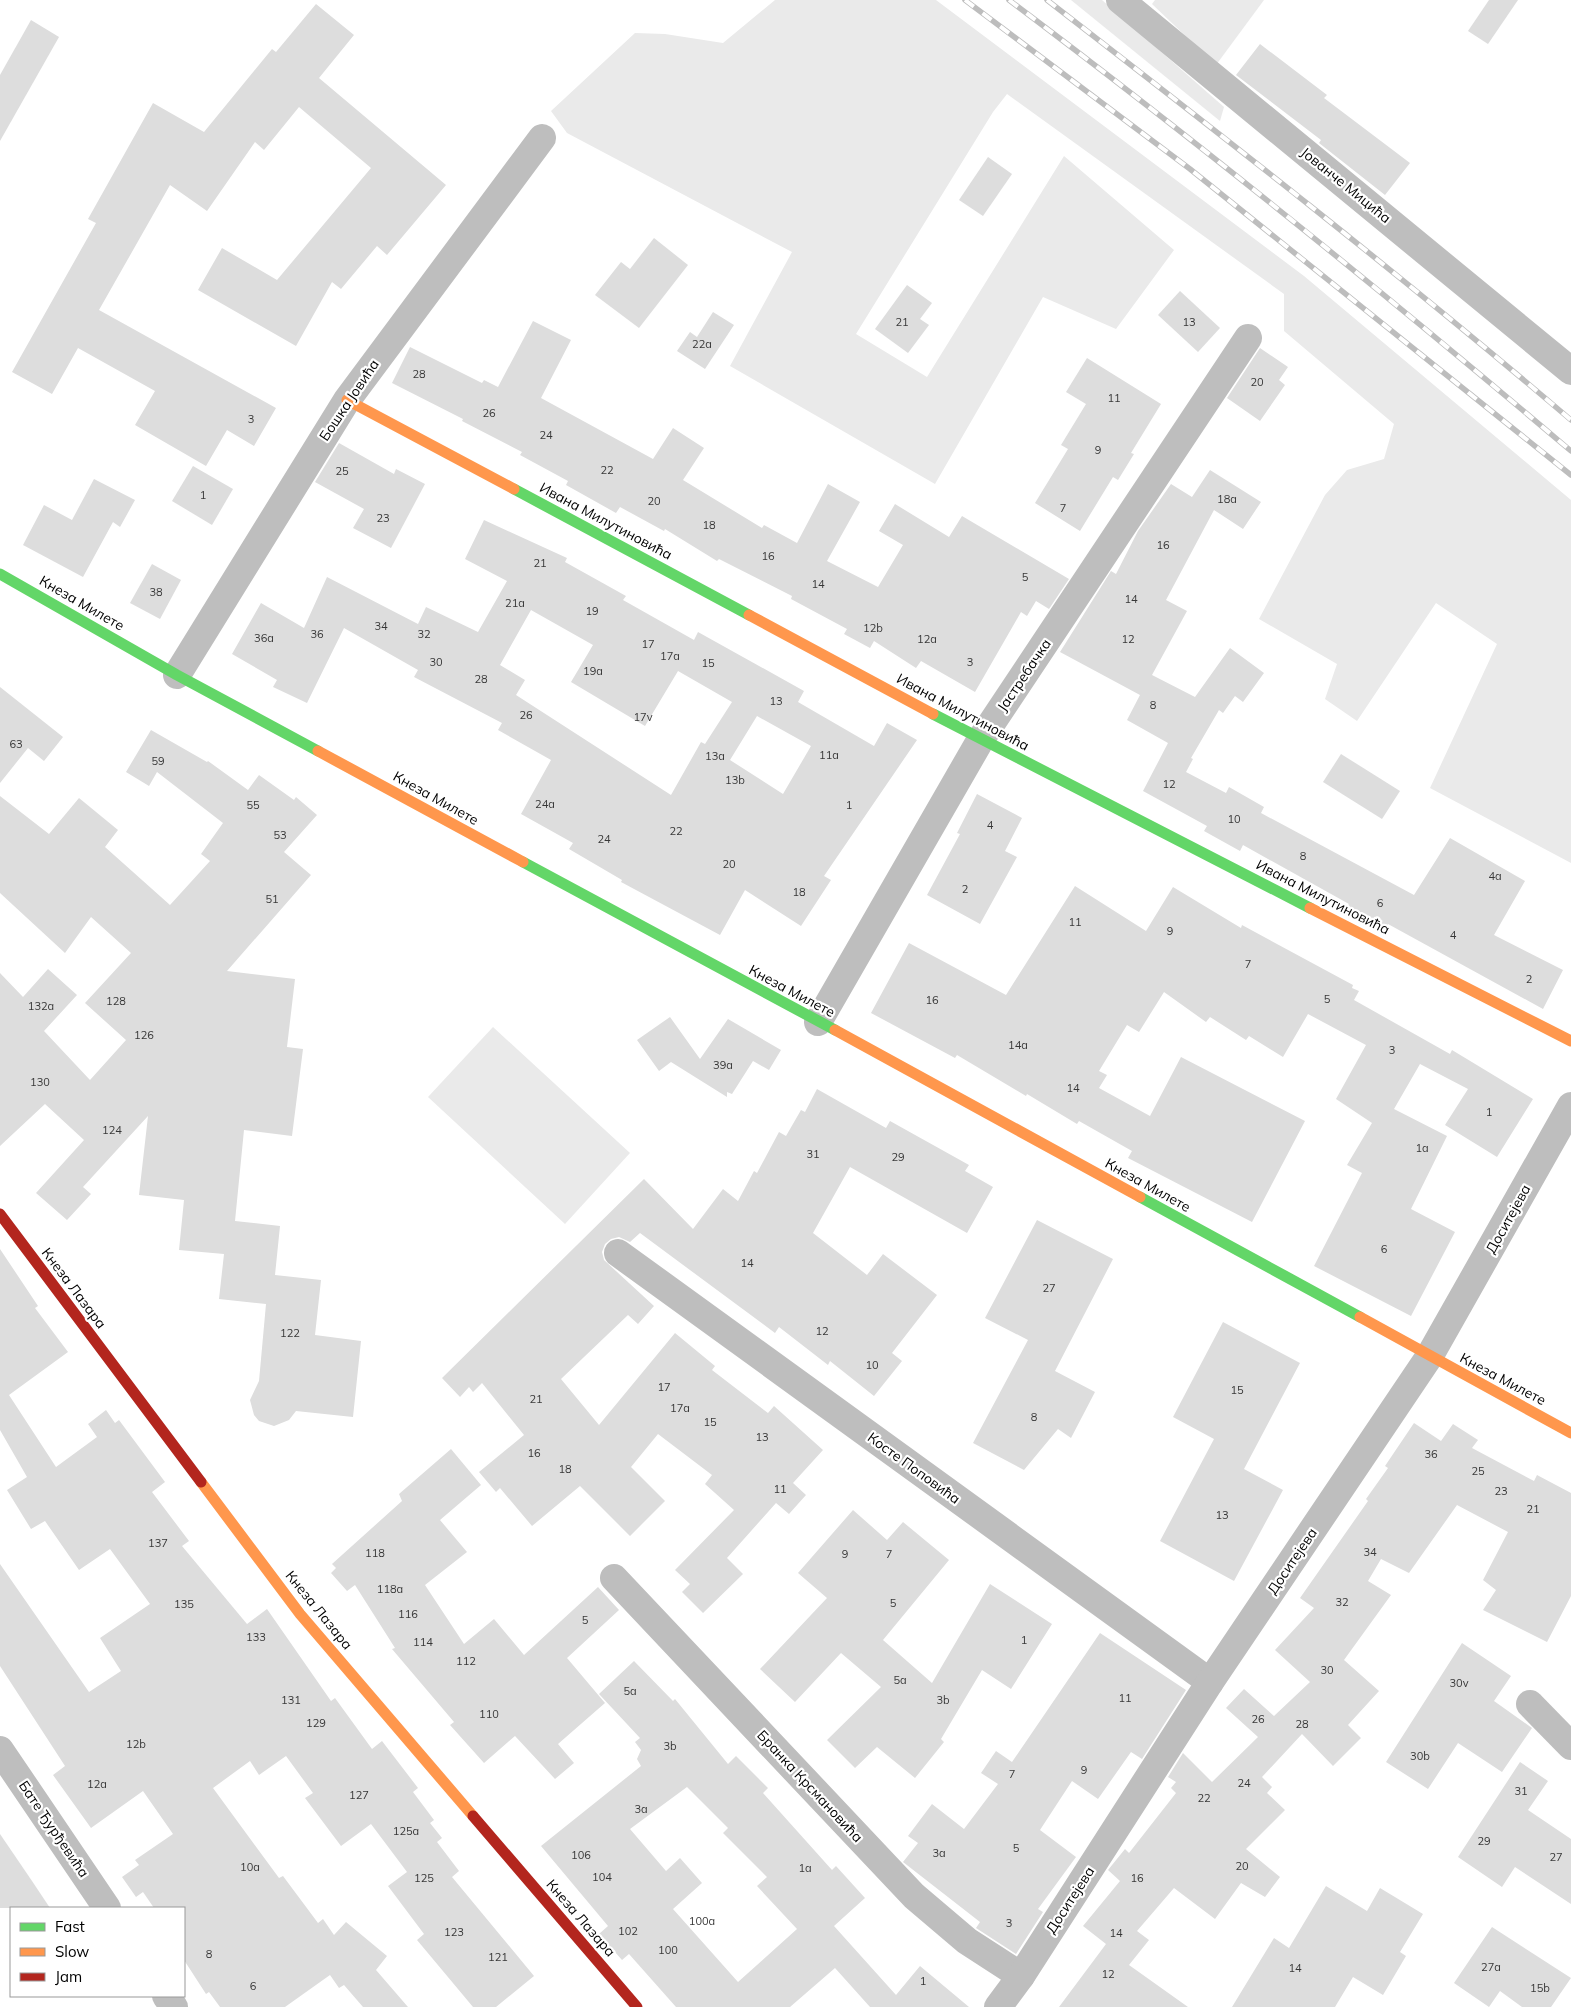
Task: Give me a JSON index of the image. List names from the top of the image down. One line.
{"streets":{"street":["Јованче Мицића","Бошка Јовића","Ивана Милутиновића","Кнеза Милете","Јастребачка","Доситејева","Кнеза Лазара","Косте Поповића","Бранка Крсмановића","Бате Ђурђевића"]},"crossings":[["Бошка Јовића","Ивана Милутиновића"],["Бошка Јовића","Кнеза Милете"],["Ивана Милутиновића","Јастребачка"],["Кнеза Милете","Јастребачка"],["Кнеза Милете","Доситејева"],["Доситејева","Косте Поповића"],["Доситејева","Бранка Крсмановића"]],"house_numbers":["21","13","22a","28","20","11","26","3","24","9","22","25","1","18a","20","7","23","18","16","16","21","5","14","38","14","21a","19","34","12b","36","32","36a","12a","12","17","17a","30","3","15","19a","28","13","8","26","17v","63","11a","13a","59","13b","12","24a","55","1","10","4","22","53","24","8","20","4a","2","18","51","6","11","9","4","7","2","5","16","128","132a","126","14a","3","39a","130","14","1","124","1a","31","29","6","14","27","12","122","10","17","15","21","17a","8","15","13","16","36","18","25","11","23","21","13","137","34","118","9","7","118a","32","5","135","116","5","133","1","114","112","30","5a","30v","5a","11","131","3b","110","26","129","28","12b","3b","30b","9","7","24","12a","31","127","22","3a","125a","29","5","3a","106","27","20","10a","1a","104","125","16","100a","3","102","123","14","100","8","121","27a","14","12","1","6","15b"],"legend":["Fast","Slow","Jam"]}
